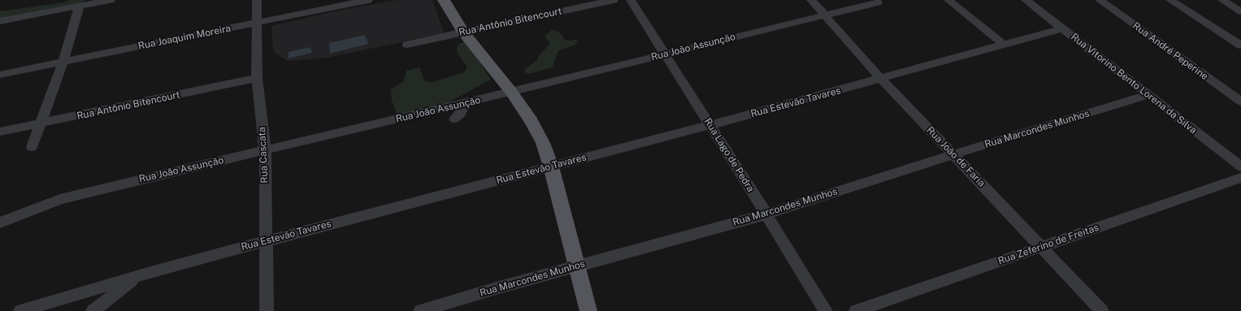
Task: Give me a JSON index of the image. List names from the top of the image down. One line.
{"streets":{"street":["Rua Antônio Bitencourt","Rua Joaquim Moreira","Rua João Assunção","Rua André Peperine","Rua Vitorino Bento Lorena da Silva","Rua Estevão Tavares","Rua Marcondes Munhos","Rua Cascata","Rua Lago de Pedra","Rua João de Faria","Rua Zeferino de Freitas"]},"crossings":[["Rua Antônio Bitencourt","Rua Cascata"],["Rua Joaquim Moreira","Rua Cascata"],["Rua João Assunção","Rua Cascata"],["Rua João Assunção","Rua Lago de Pedra"],["Rua João Assunção","Rua João de Faria"],["Rua Vitorino Bento Lorena da Silva","Rua Estevão Tavares"],["Rua Vitorino Bento Lorena da Silva","Rua Marcondes Munhos"],["Rua Estevão Tavares","Rua Cascata"],["Rua Estevão Tavares","Rua Lago de Pedra"],["Rua Estevão Tavares","Rua João de Faria"],["Rua Marcondes Munhos","Rua Lago de Pedra"],["Rua Marcondes Munhos","Rua João de Faria"],["Rua João de Faria","Rua Zeferino de Freitas"]]}
